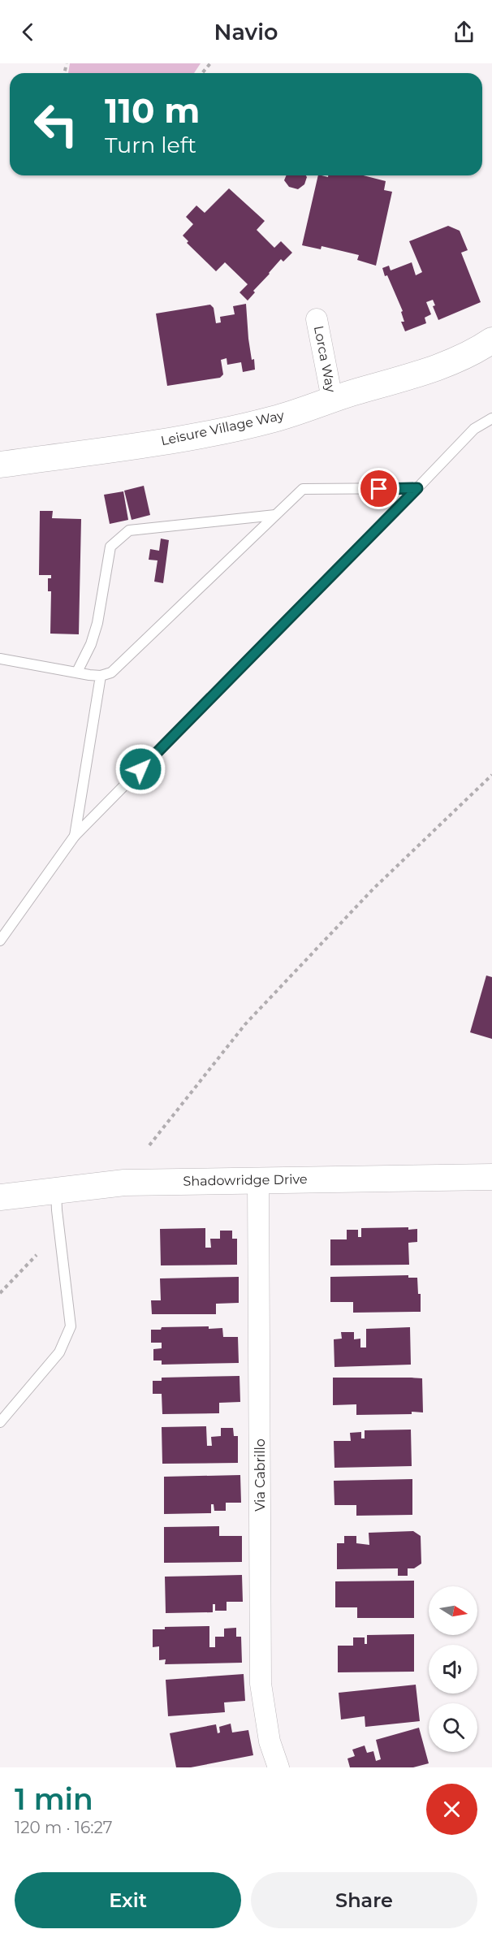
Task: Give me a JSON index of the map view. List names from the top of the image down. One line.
{"streets":{"street":["Lorca Way","Leisure Village Way","Shadowridge Drive","Via Cabrillo"]},"crossings":[["Lorca Way","Leisure Village Way"],["Shadowridge Drive","Via Cabrillo"]],"north":"right","page":{"header":"Navio","turn":["110 m","Turn left"],"heading":["1 min","120 m · 16:27"],"buttons":["Exit","Share"]}}
